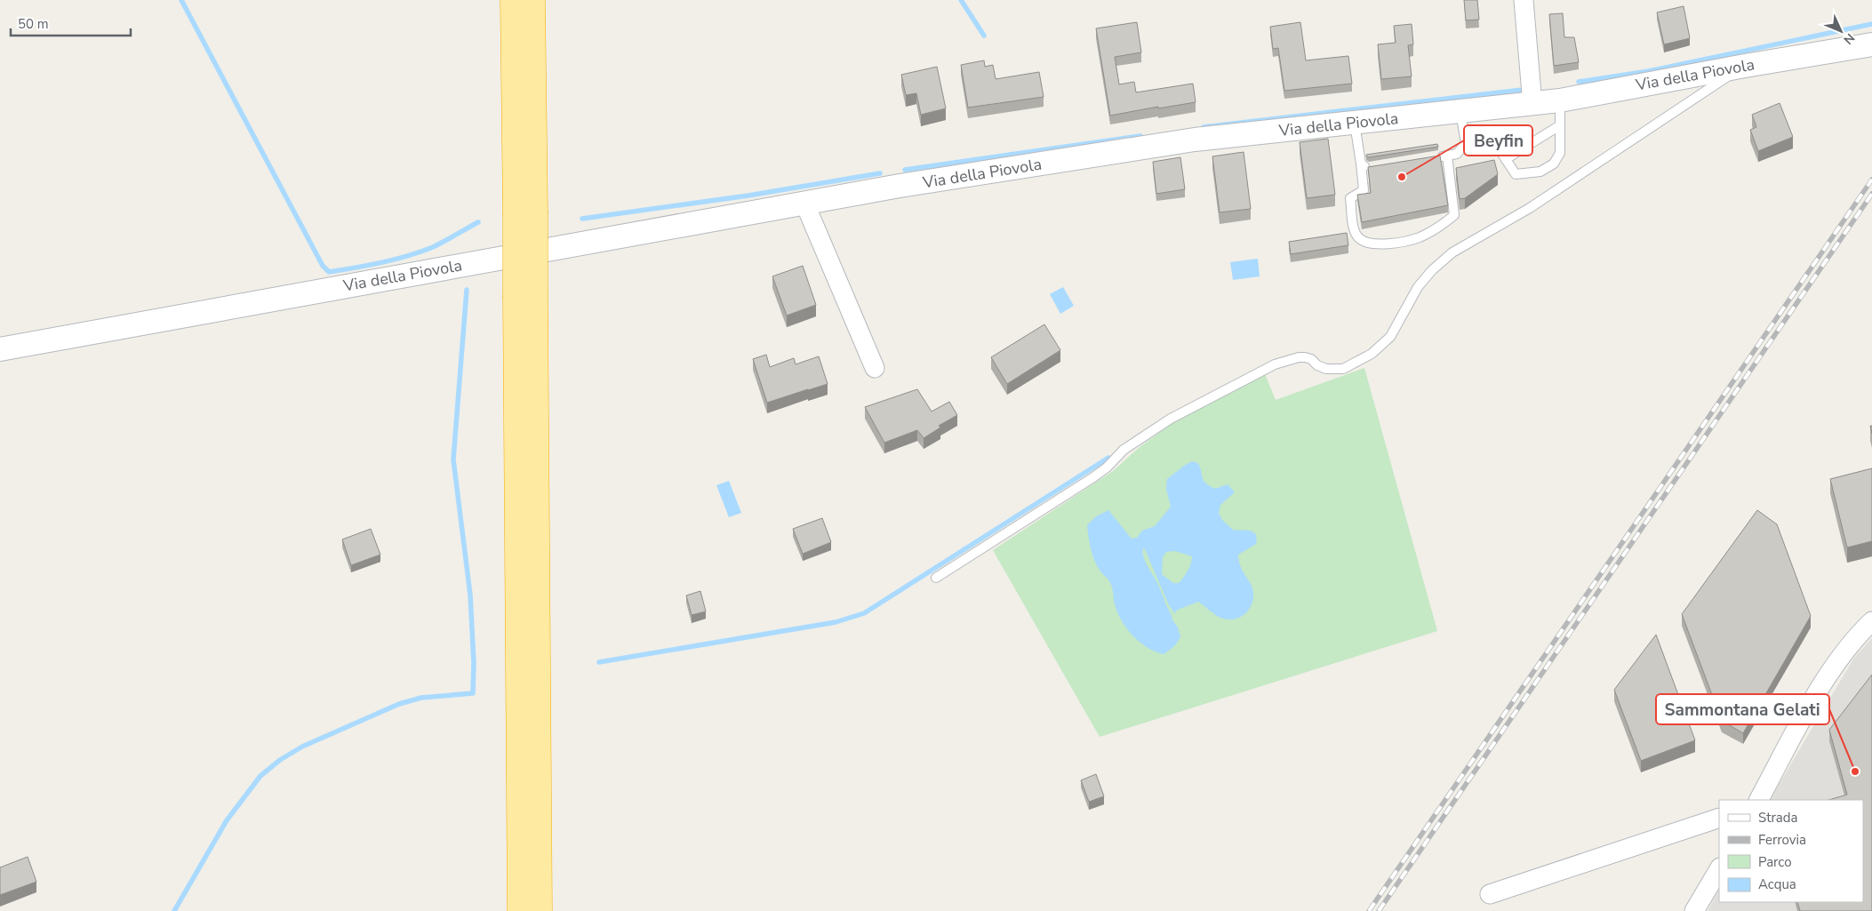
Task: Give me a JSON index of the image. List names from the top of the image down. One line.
{"streets":{"street":["Via della Piovola"]},"places":["Beyfin","Sammontana Gelati"],"legend":["Strada","Ferrovia","Parco","Acqua"],"scale_bar":"50 m","north":"bottom right"}
